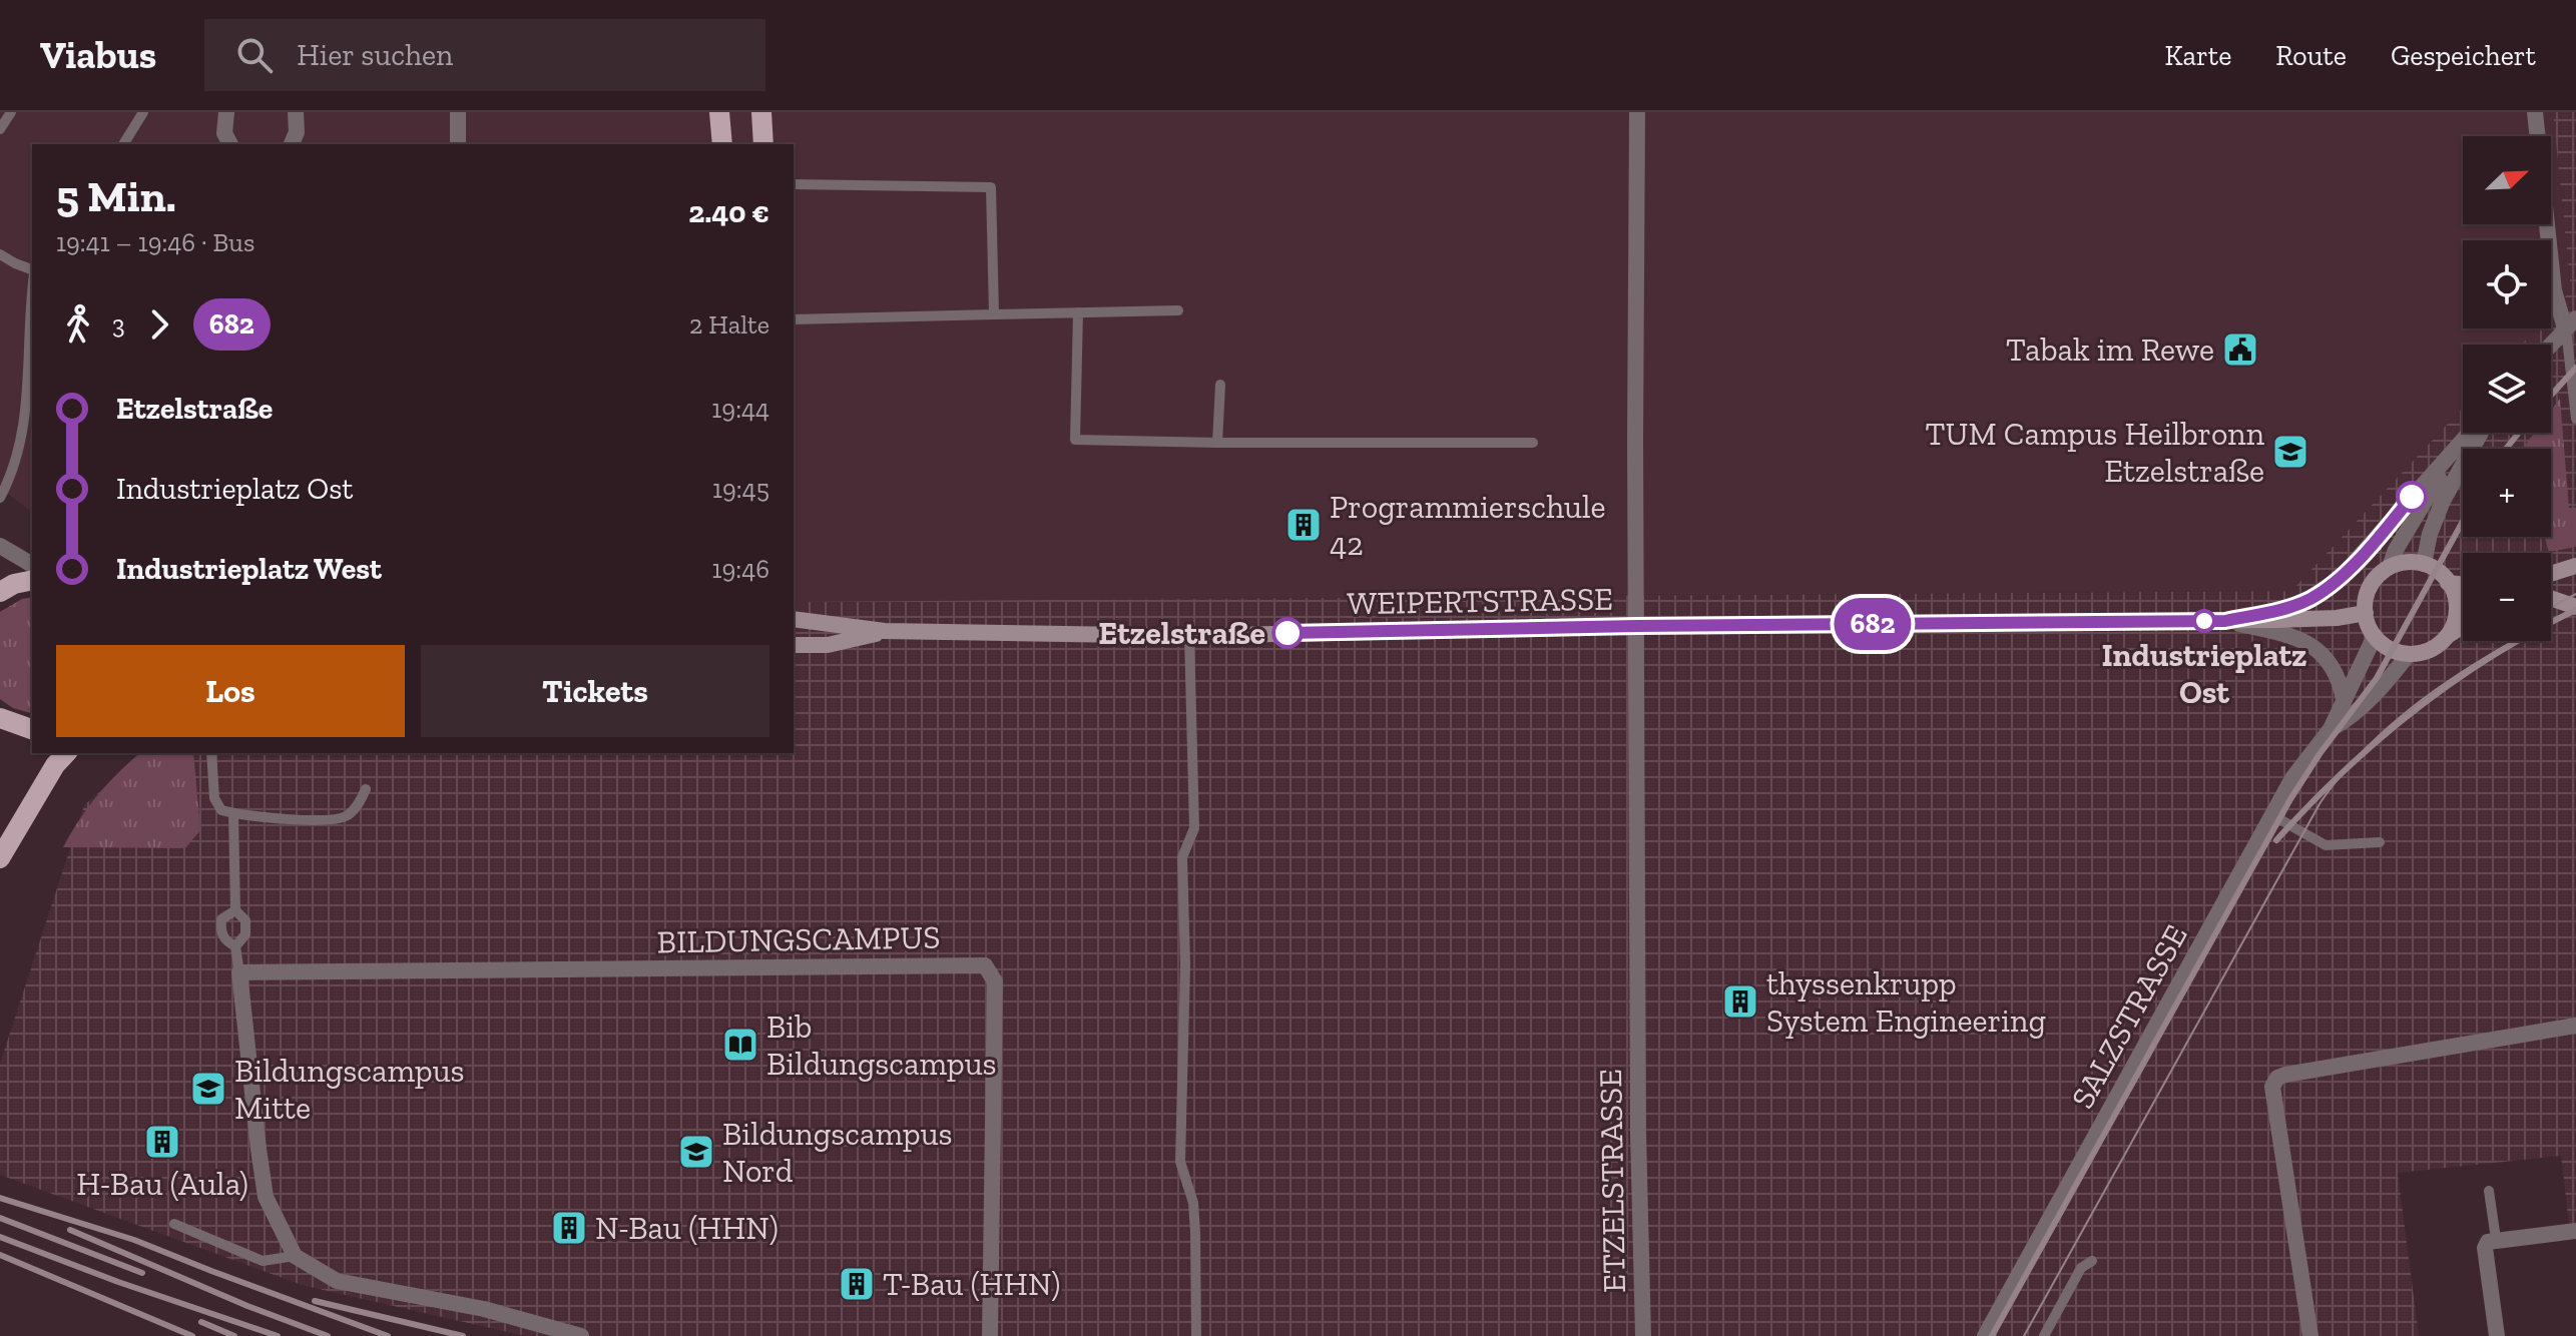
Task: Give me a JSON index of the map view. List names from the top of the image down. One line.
{"streets":{"main road":["WEIPERTSTRASSE"],"street":["BILDUNGSCAMPUS","SALZSTRASSE","ETZELSTRASSE"]},"crossings":[["WEIPERTSTRASSE","SALZSTRASSE"],["WEIPERTSTRASSE","ETZELSTRASSE"]],"places":{"public building":["Tabak im Rewe"],"school or university":["TUM Campus Heilbronn Etzelstraße","Bildungscampus Mitte","Bildungscampus Nord"],"building":["Programmierschule 42","thyssenkrupp System Engineering","H-Bau (Aula)","N-Bau (HHN)","T-Bau (HHN)"],"other":["Industrieplatz Ost","Etzelstraße"],"library":["Bib Bildungscampus"]},"lines":["bus line 682"],"north":"top right","page":{"header":"Viabus","search":"Hier suchen","nav":["Karte","Route","Gespeichert"],"on_map":"682","map_buttons":["+","−"],"heading":["5 Min.","19:41 – 19:46 · Bus","2.40 €"],"legs":["3","682","2 Halte"],"list":[{"name":"Etzelstraße","value":"19:44"},{"name":"Industrieplatz Ost","value":"19:45"},{"name":"Industrieplatz West","value":"19:46"}],"buttons":["Los","Tickets"]}}
